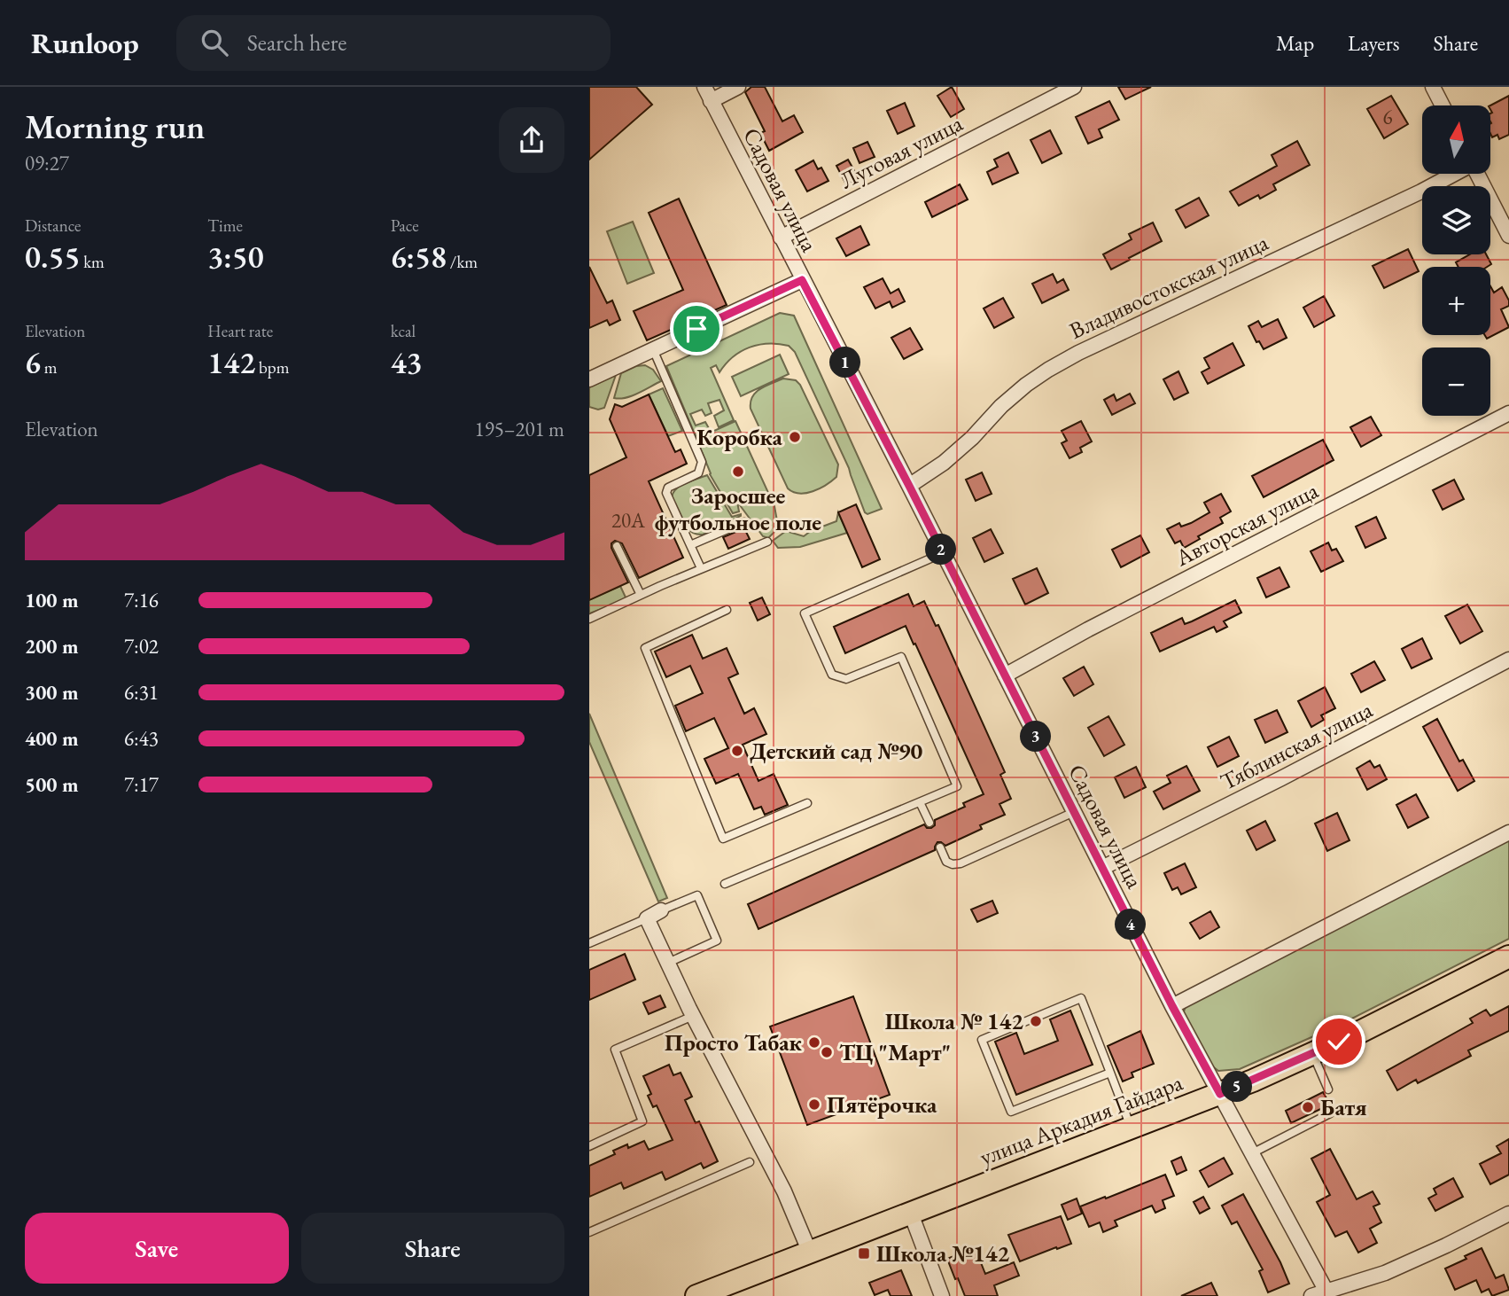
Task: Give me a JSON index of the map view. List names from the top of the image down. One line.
{"streets":{"main road":["улица Аркадия Гайдара"],"street":["Луговая улица","Садовая улица","Владивостокская улица","Авторская улица","Тяблинская улица"]},"crossings":[["Луговая улица","Садовая улица"],["Садовая улица","Владивостокская улица"],["Садовая улица","Авторская улица"],["Садовая улица","Тяблинская улица"],["Садовая улица","улица Аркадия Гайдара"]],"places":{"other":["Коробка","Заросшее футбольное поле","Детский сад №90","Школа № 142","Просто Табак","ТЦ \"Март\"","Пятёрочка","Батя"],"transit":["Школа №142"]},"house_numbers":["6","20А"],"north":"top","page":{"header":"Runloop","search":"Search here","nav":["Map","Layers","Share"],"heading":["Morning run","09:27"],"map_buttons":["+","−"],"stats":[["Distance","0.55 km"],["Time","3:50"],["Pace","6:58 /km"],["Elevation","6 m"],["Heart rate","142 bpm"],["kcal","43"]],"pins":["1","2","3","4","5"],"chart":["Elevation","195–201 m"],"list":[{"name":"100 m","note":"7:16"},{"name":"200 m","note":"7:02"},{"name":"300 m","note":"6:31"},{"name":"400 m","note":"6:43"},{"name":"500 m","note":"7:17"}],"buttons":["Save","Share"]}}
